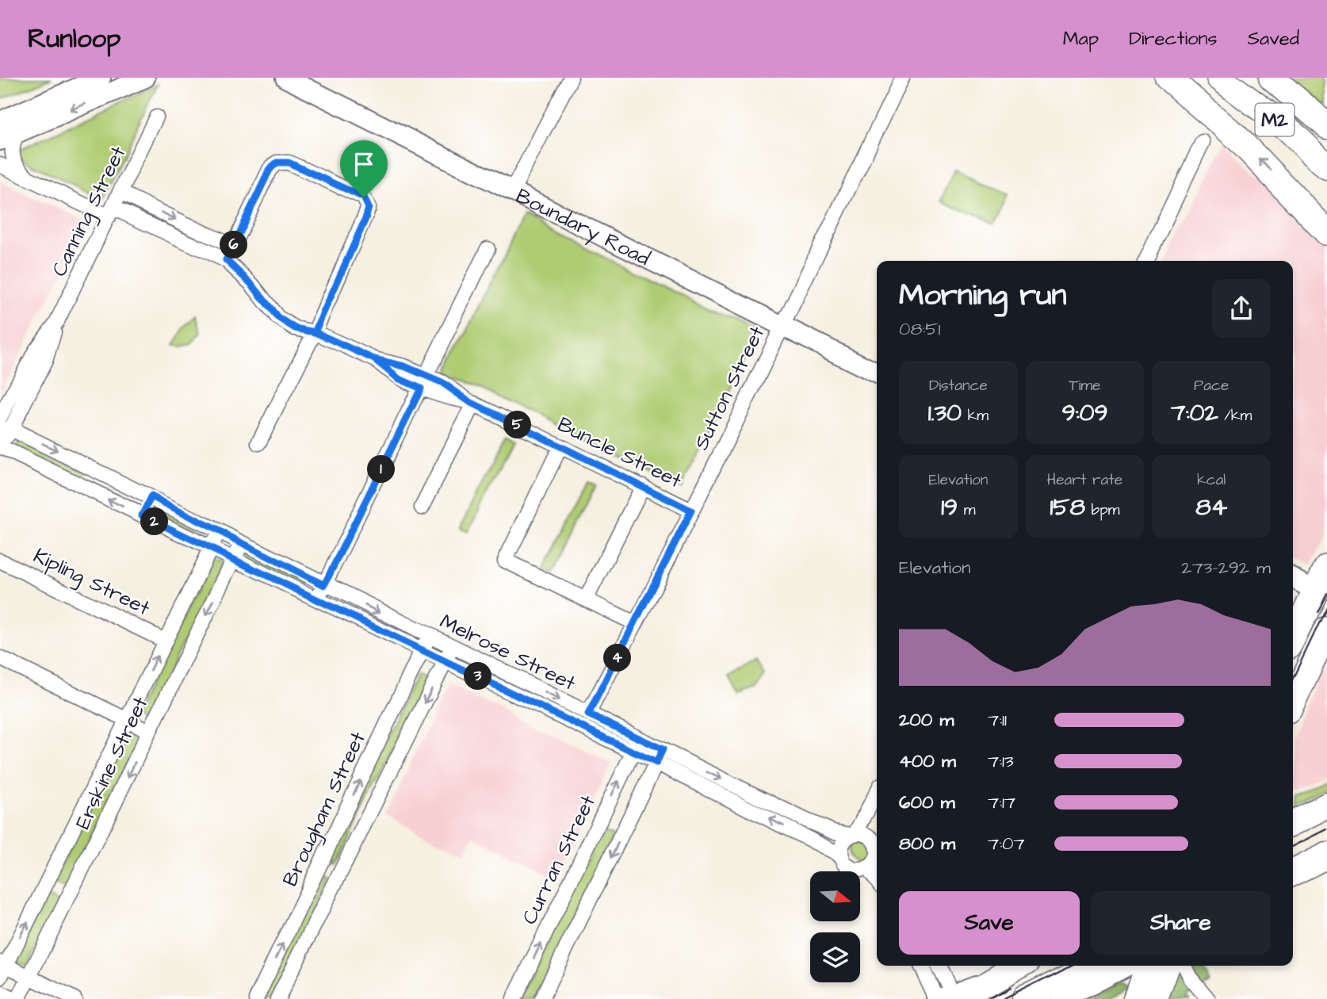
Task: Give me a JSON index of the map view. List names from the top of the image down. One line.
{"streets":{"highway":["M2"],"main road":["Boundary Road"],"street":["Canning Street","Sutton Street","Buncle Street","Kipling Street","Melrose Street","Erskine Street","Brougham Street","Curran Street"]},"crossings":[["Canning Street","Buncle Street"],["Canning Street","Melrose Street"],["Boundary Road","Sutton Street"],["Sutton Street","Buncle Street"],["Sutton Street","Melrose Street"],["Kipling Street","Erskine Street"],["Melrose Street","Erskine Street"],["Melrose Street","Brougham Street"],["Melrose Street","Curran Street"]],"north":"right","page":{"header":"Runloop","nav":["Map","Directions","Saved"],"pins":["6","5","1","2","4","3"],"heading":["Morning run","08:51"],"stats":[["Distance","1.30 km"],["Time","9:09"],["Pace","7:02 /km"],["Elevation","19 m"],["Heart rate","158 bpm"],["kcal","84"]],"chart":["Elevation","273–292 m"],"list":[{"name":"200 m","note":"7:11"},{"name":"400 m","note":"7:13"},{"name":"600 m","note":"7:17"},{"name":"800 m","note":"7:07"}],"buttons":["Save","Share"]}}
